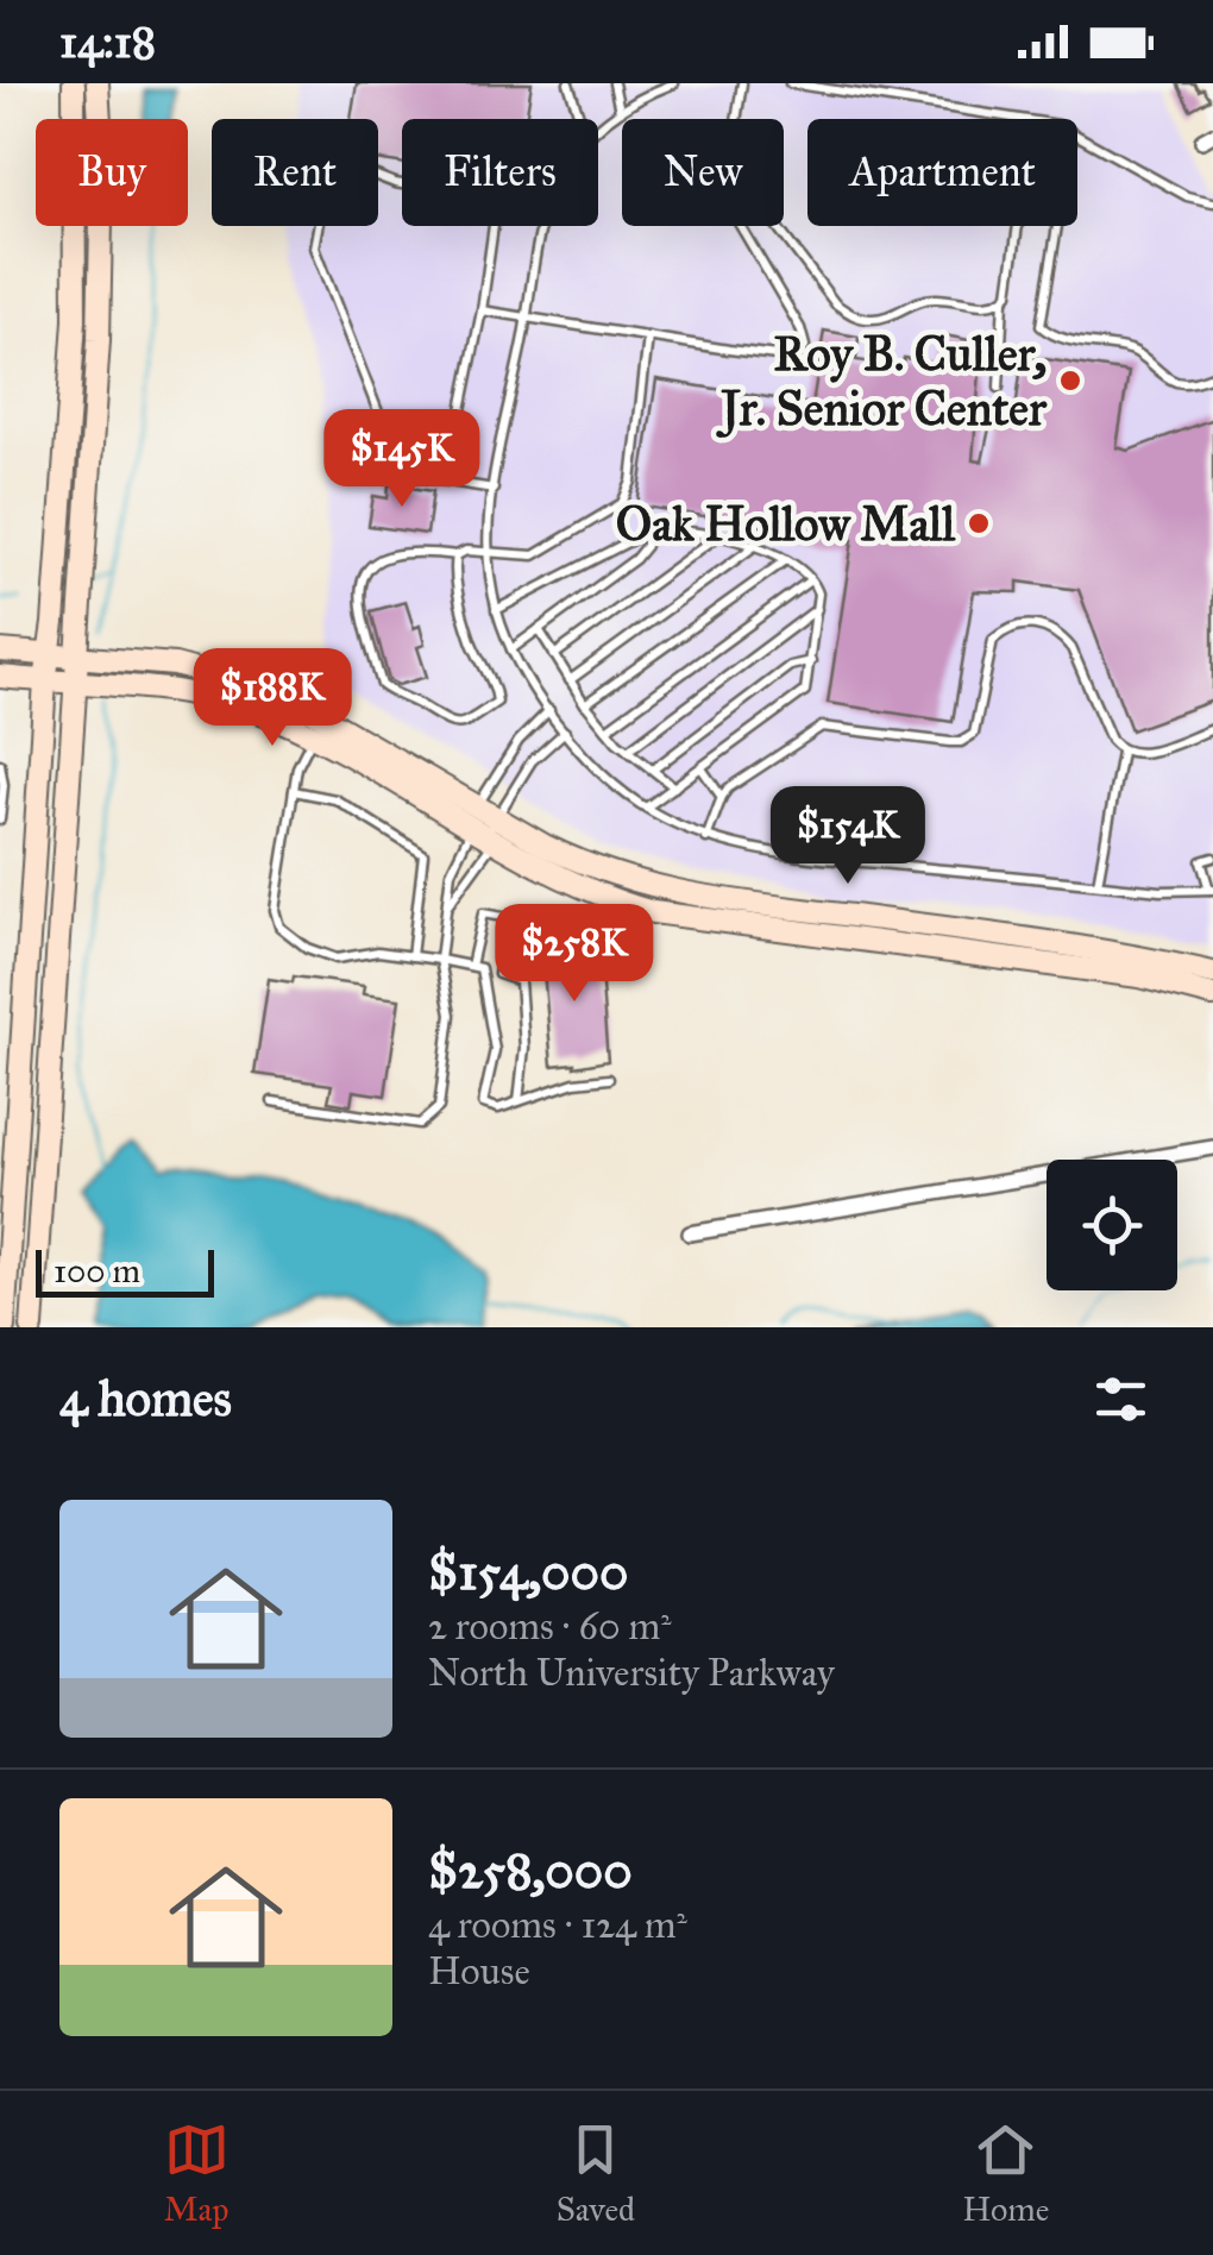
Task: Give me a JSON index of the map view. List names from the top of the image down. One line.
{"places":["Roy B. Culler, Jr. Senior Center","Oak Hollow Mall"],"scale_bar":"100 m","page":{"status":"14:18","chip":["Buy","Rent","Filters","New","Apartment"],"price":["$145K","$188K","$154K","$258K"],"scale":"100 m","heading":"4 homes","list":[{"name":"$154,000","note":"2 rooms · 60 m² · North University Parkway"},{"name":"$258,000","note":"4 rooms · 124 m² · House"}],"tabs":["Map","Saved","Home"]}}
